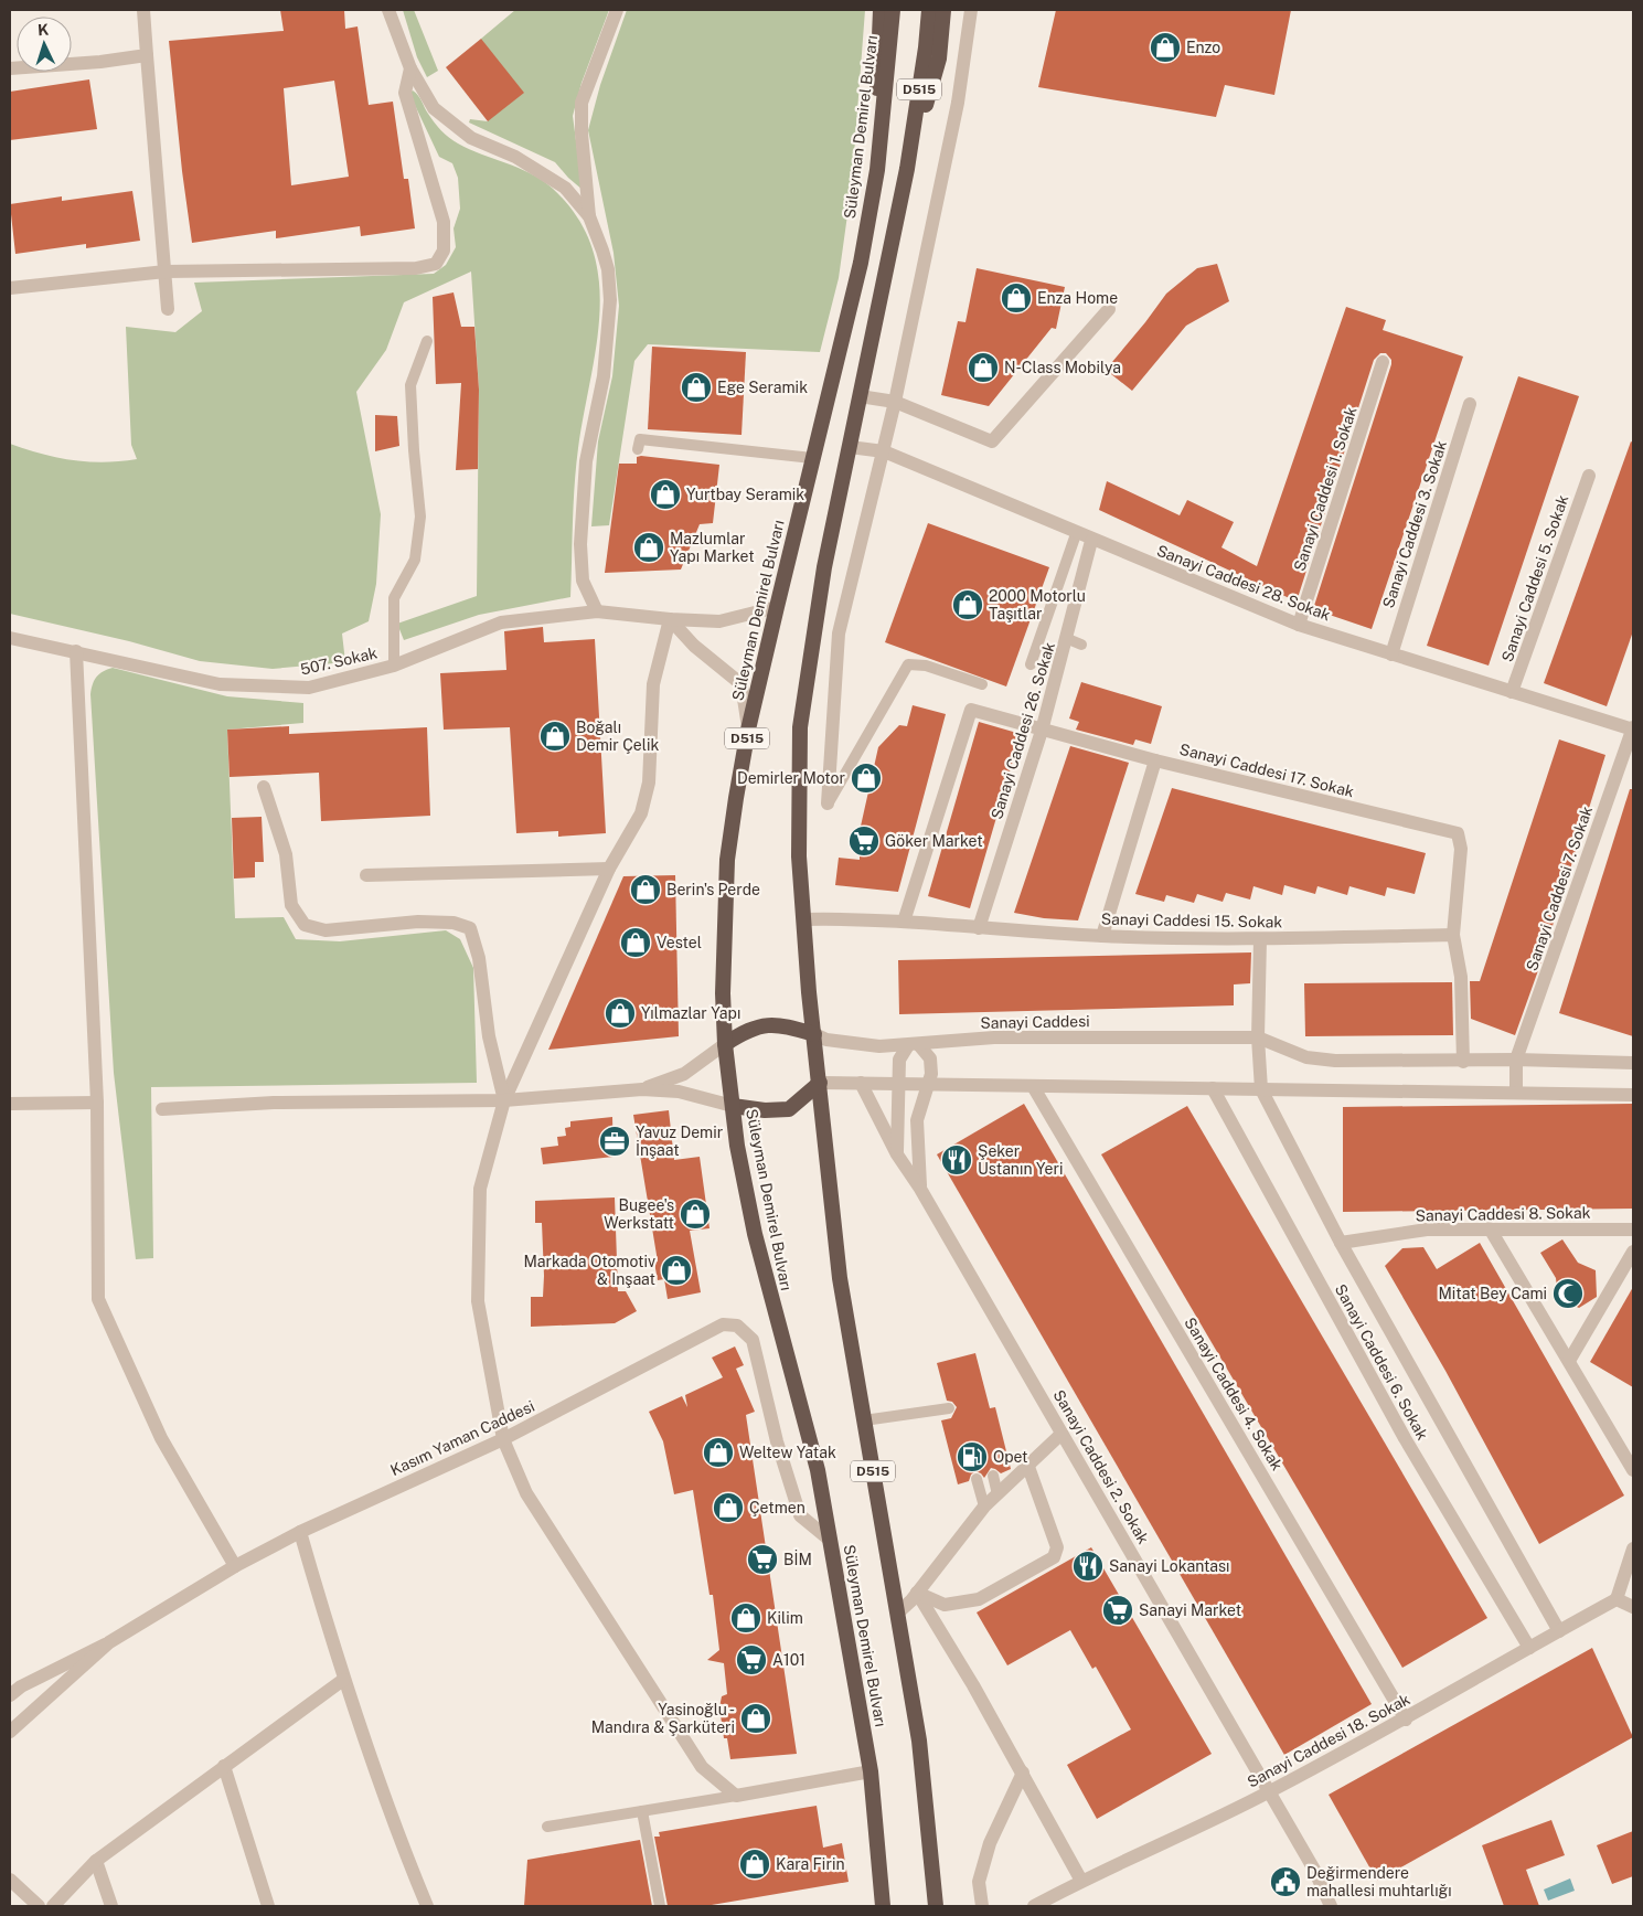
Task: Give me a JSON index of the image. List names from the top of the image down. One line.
{"streets":{"highway":["D515","Süleyman Demirel Bulvarı"],"street":["Sanayi Caddesi 1. Sokak","Sanayi Caddesi 3. Sokak","Sanayi Caddesi 5. Sokak","Sanayi Caddesi 28. Sokak","507. Sokak","Sanayi Caddesi 26. Sokak","Sanayi Caddesi 17. Sokak","Sanayi Caddesi 7. Sokak","Sanayi Caddesi 15. Sokak","Sanayi Caddesi","Sanayi Caddesi 8. Sokak","Sanayi Caddesi 6. Sokak","Sanayi Caddesi 4. Sokak","Kasım Yaman Caddesi","Sanayi Caddesi 2. Sokak","Sanayi Caddesi 18. Sokak"]},"crossings":[["D515","Süleyman Demirel Bulvarı"],["D515","Sanayi Caddesi 28. Sokak"],["D515","Sanayi Caddesi 15. Sokak"],["D515","Sanayi Caddesi"],["Süleyman Demirel Bulvarı","507. Sokak"],["Süleyman Demirel Bulvarı","Sanayi Caddesi"],["Süleyman Demirel Bulvarı","Kasım Yaman Caddesi"],["Sanayi Caddesi 1. Sokak","Sanayi Caddesi 28. Sokak"],["Sanayi Caddesi 3. Sokak","Sanayi Caddesi 28. Sokak"],["Sanayi Caddesi 5. Sokak","Sanayi Caddesi 28. Sokak"],["Sanayi Caddesi 28. Sokak","Sanayi Caddesi 26. Sokak"],["Sanayi Caddesi 28. Sokak","Sanayi Caddesi 7. Sokak"],["Sanayi Caddesi 26. Sokak","Sanayi Caddesi 17. Sokak"],["Sanayi Caddesi 26. Sokak","Sanayi Caddesi 15. Sokak"],["Sanayi Caddesi 17. Sokak","Sanayi Caddesi 15. Sokak"],["Sanayi Caddesi 7. Sokak","Sanayi Caddesi"],["Sanayi Caddesi","Sanayi Caddesi 2. Sokak"],["Sanayi Caddesi 8. Sokak","Sanayi Caddesi 6. Sokak"],["Sanayi Caddesi 6. Sokak","Sanayi Caddesi 18. Sokak"],["Sanayi Caddesi 4. Sokak","Sanayi Caddesi 18. Sokak"],["Sanayi Caddesi 2. Sokak","Sanayi Caddesi 18. Sokak"]],"places":{"shop":["Enzo","Enza Home","N-Class Mobilya","Ege Seramik","Yurtbay Seramik","Mazlumlar Yapı Market","2000 Motorlu Taşıtlar","Boğalı Demir Çelik","Demirler Motor","Berin's Perde","Vestel","Yılmazlar Yapı","Bugee's Werkstatt","Markada Otomotiv & Inşaat","Weltew Yatak","Çetmen","Kilim","Yasinoğlu - Mandıra & Şarküteri","Kara Firin"],"supermarket":["Göker Market","BİM","Sanayi Market","A101"],"office":["Yavuz Demir İnşaat"],"restaurant":["Şeker Ustanın Yeri","Sanayi Lokantası"],"mosque":["Mitat Bey Cami"],"fuel station":["Opet"],"public building":["Değirmendere mahallesi muhtarlığı"]},"north":"top"}
